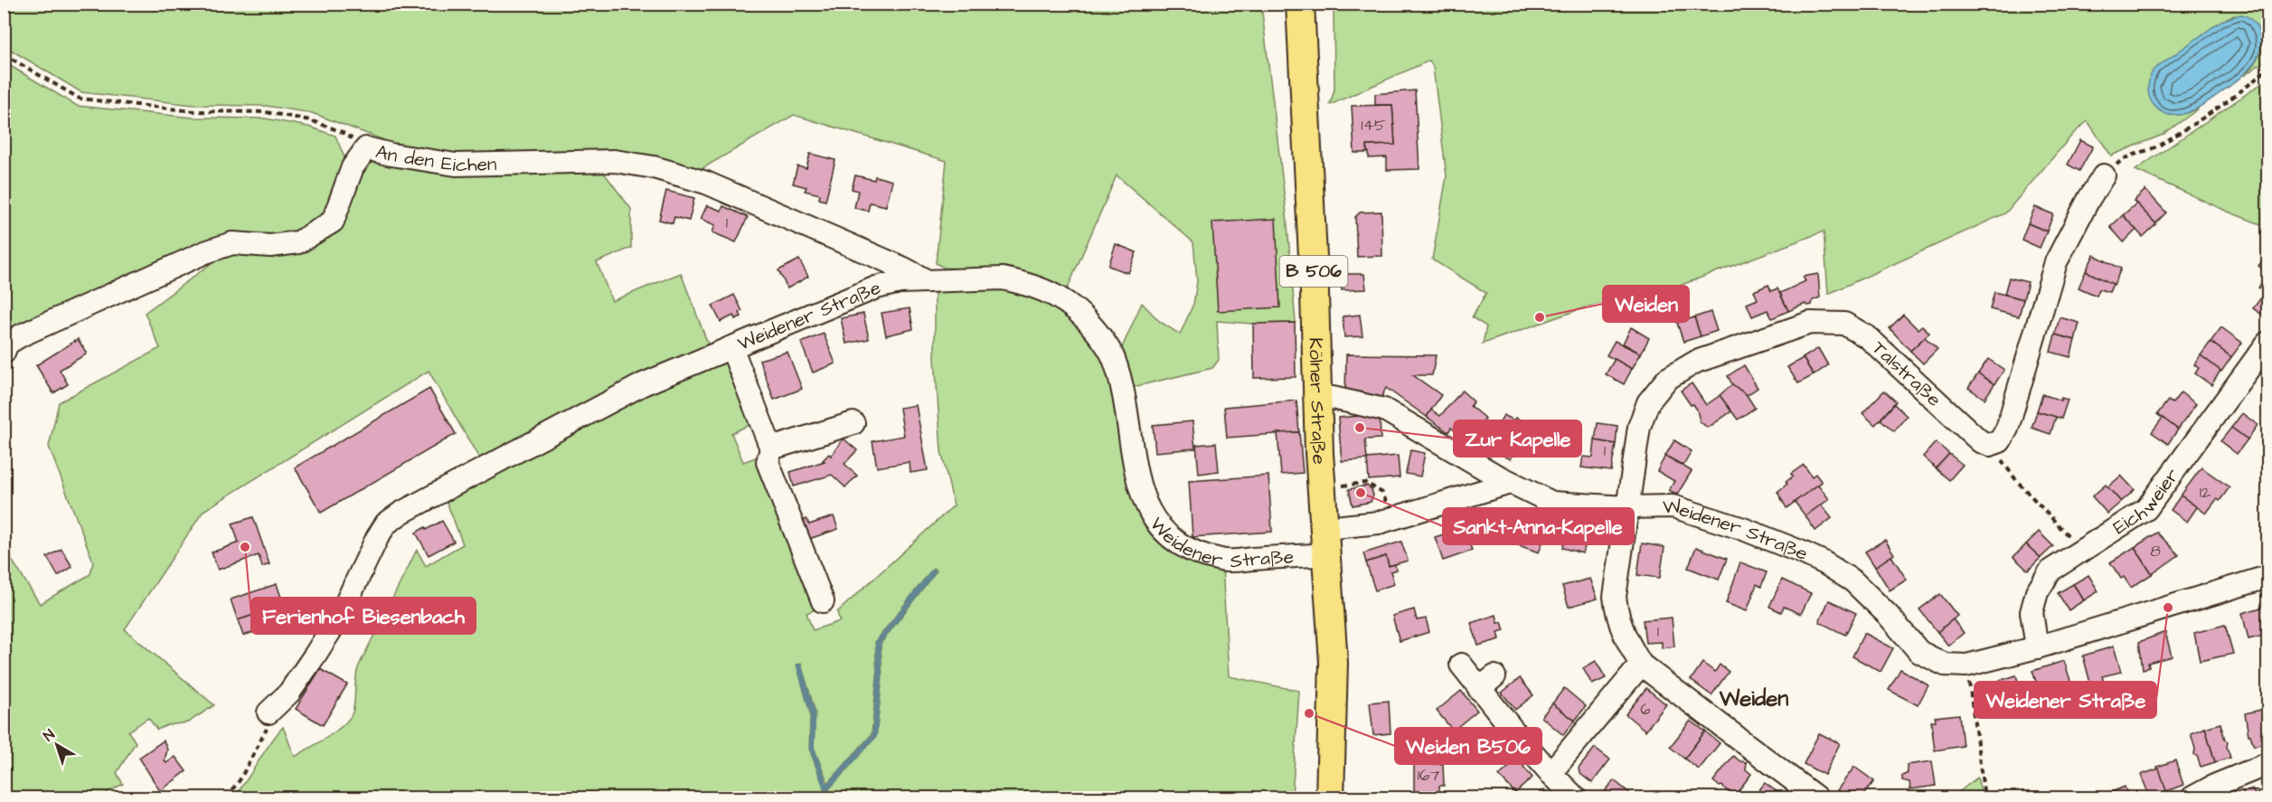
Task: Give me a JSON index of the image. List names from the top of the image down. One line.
{"streets":{"main road":["B 506","Kölner Straße"],"street":["An den Eichen","Weidener Straße","Talstraße","Eichweier"]},"crossings":[["An den Eichen","Weidener Straße"],["Weidener Straße","Talstraße"],["Weidener Straße","Kölner Straße"],["Weidener Straße","Eichweier"]],"districts":["Weiden"],"places":["Weiden","Zur Kapelle","Sankt-Anna-Kapelle","Ferienhof Biesenbach","Weidener Straße","Weiden B506"],"house_numbers":["145","1","1","12","8","1","6","167"],"north":"top left"}
